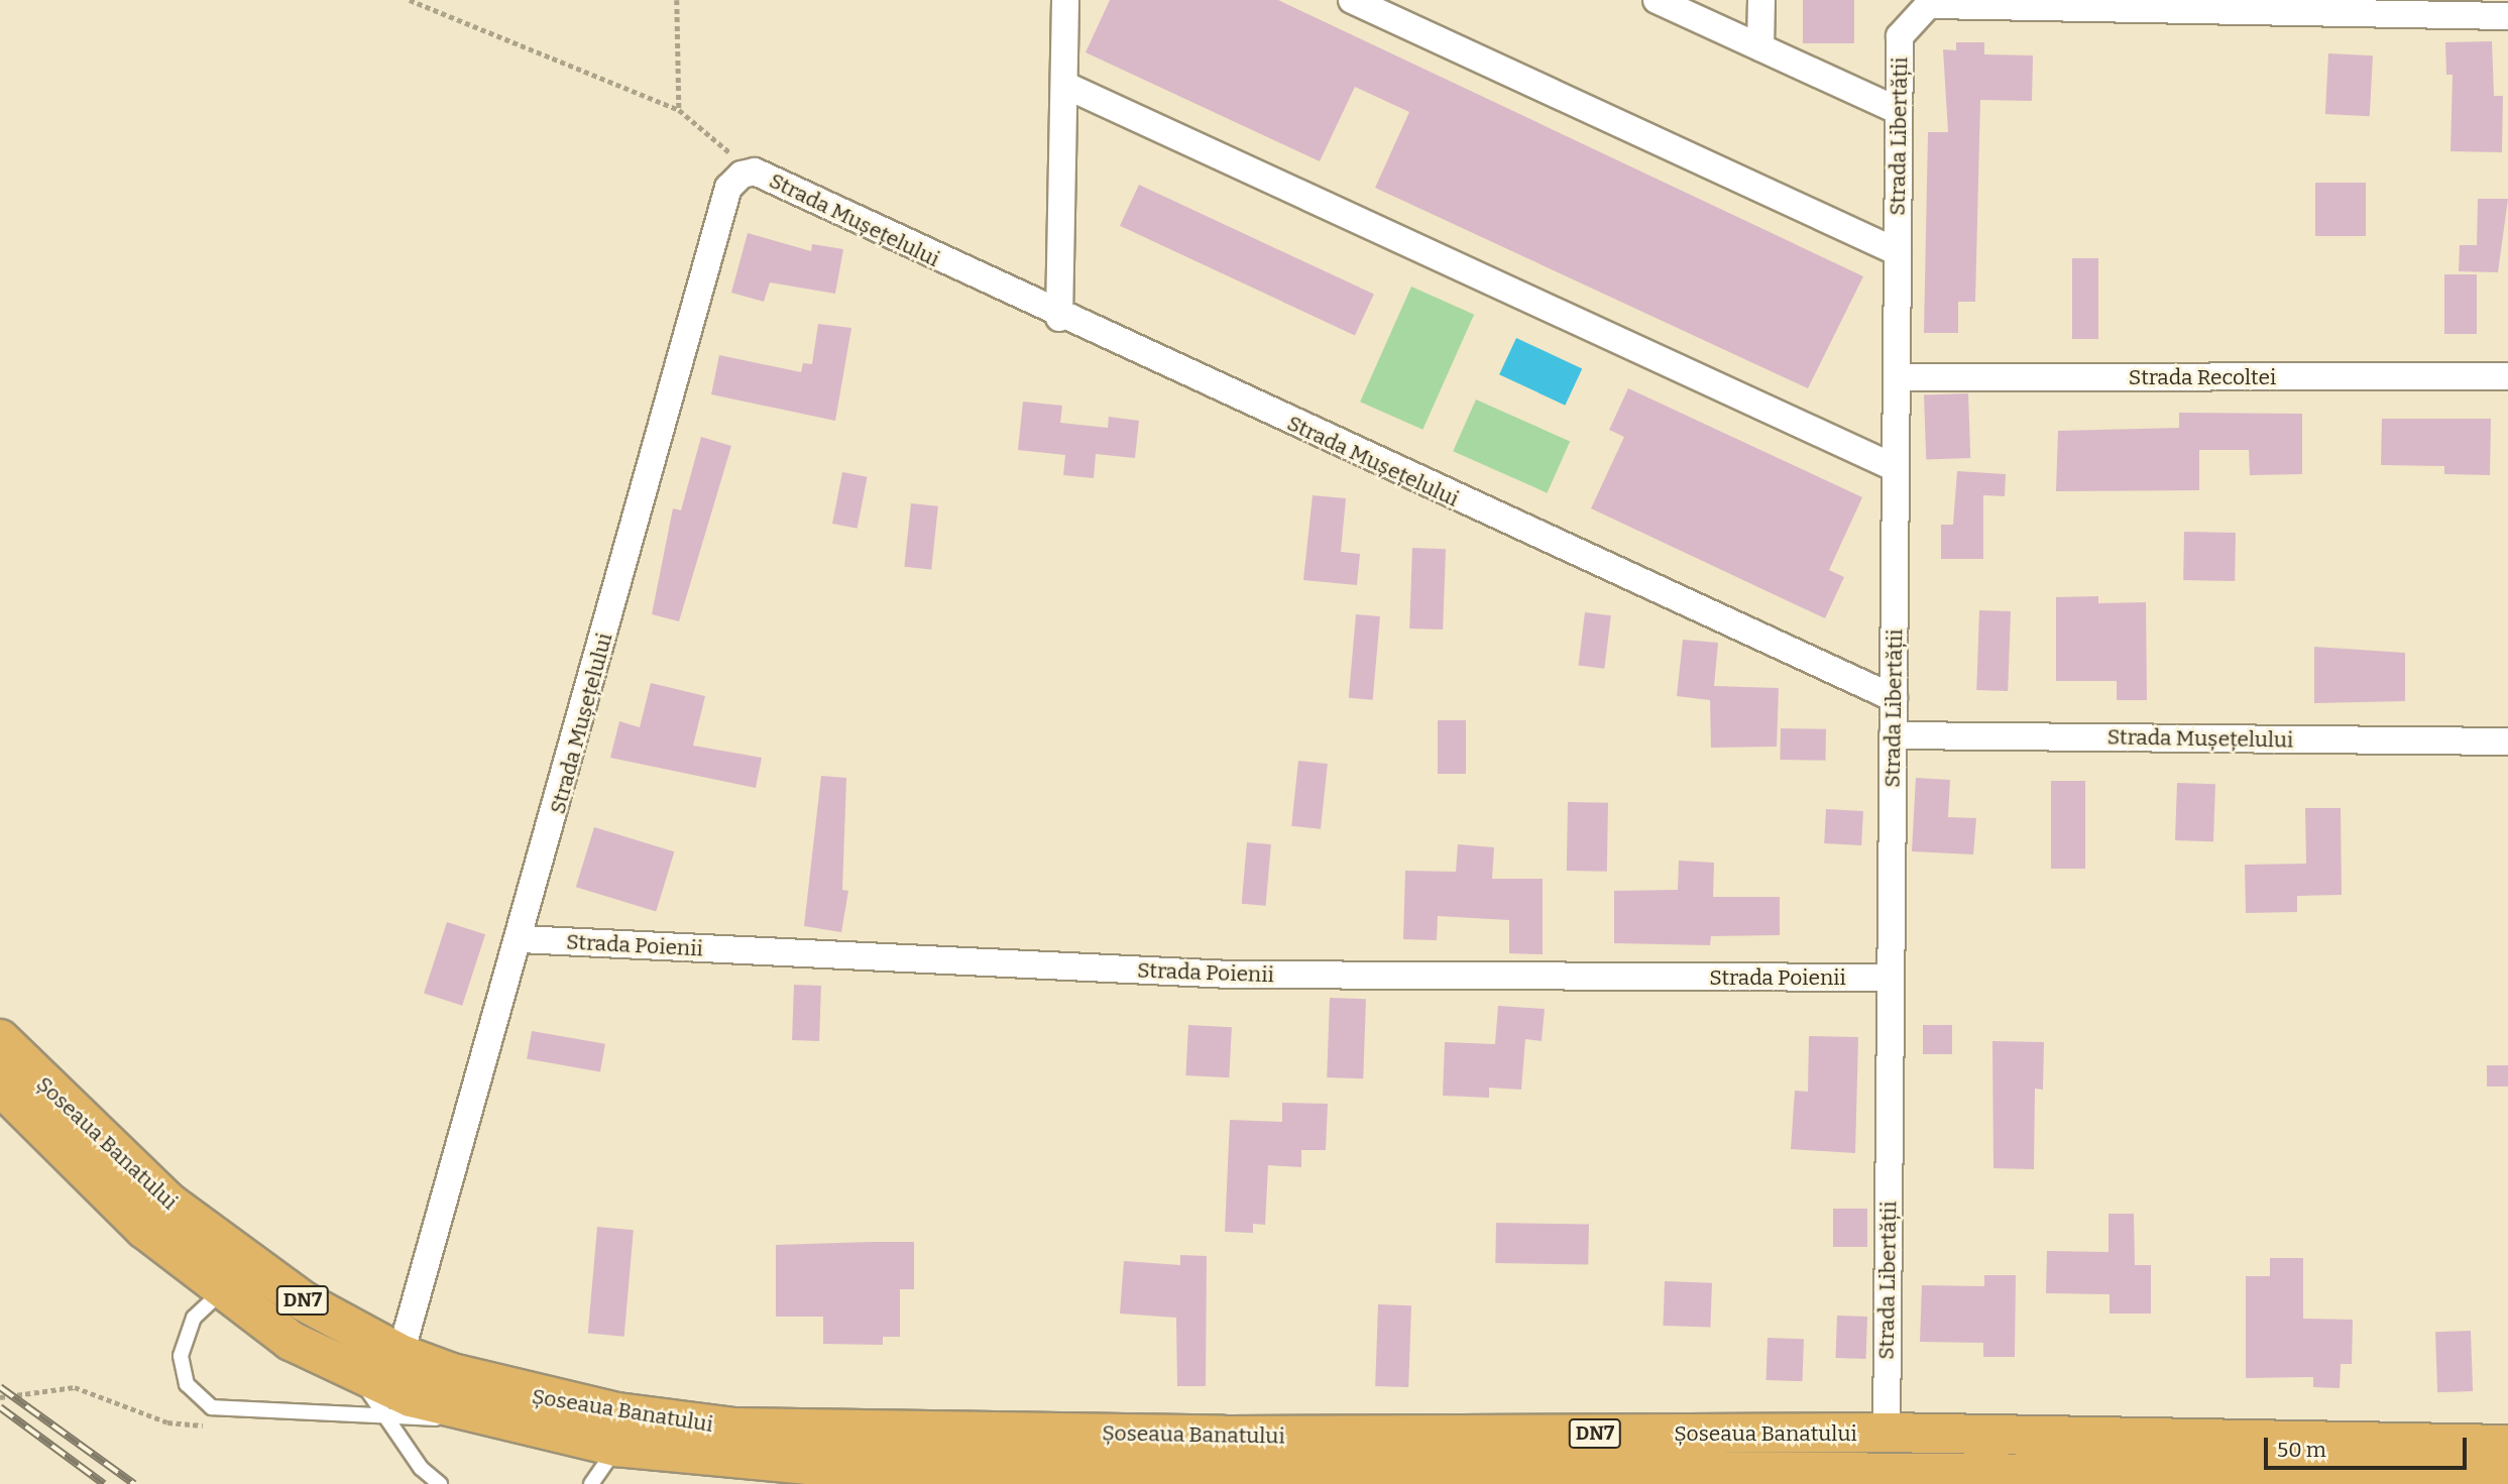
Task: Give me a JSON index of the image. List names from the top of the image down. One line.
{"streets":{"main road":["Șoseaua Banatului","DN7"],"street":["Strada Libertății","Strada Mușețelului","Strada Recoltei","Strada Poienii"]},"crossings":[["Strada Libertății","Strada Mușețelului"],["Strada Libertății","Strada Recoltei"],["Strada Libertății","Strada Poienii"],["Strada Libertății","Șoseaua Banatului"],["Strada Mușețelului","Strada Poienii"],["Strada Mușețelului","Șoseaua Banatului"]],"scale_bar":"50 m"}
